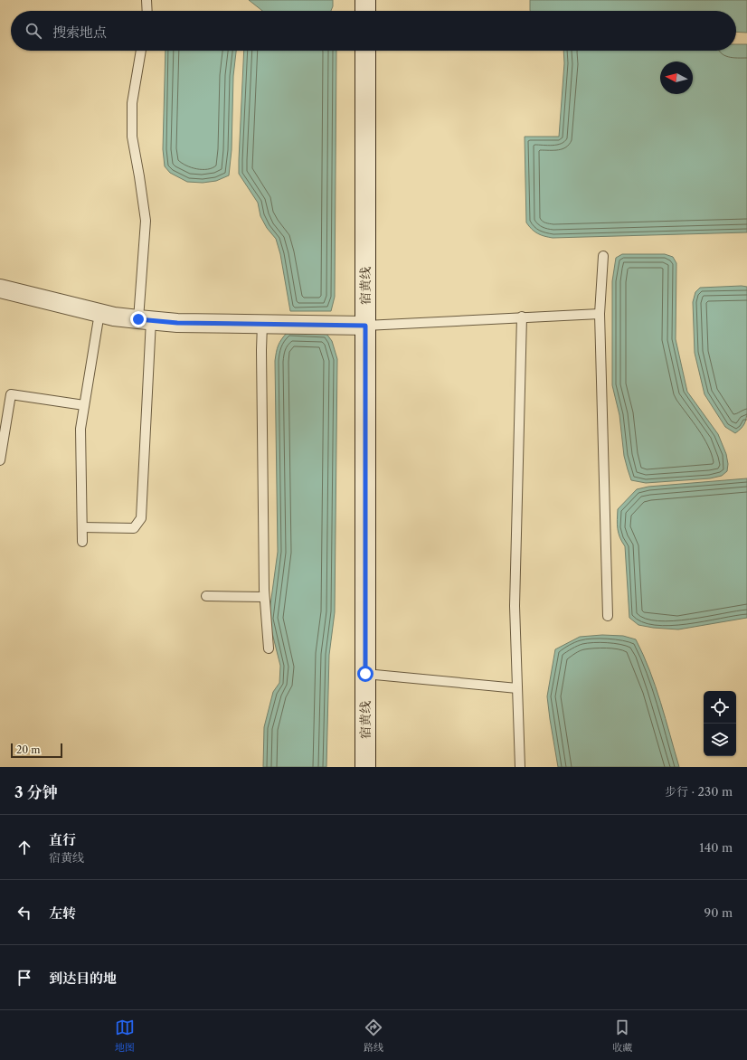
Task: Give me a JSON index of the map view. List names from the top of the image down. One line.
{"streets":{"main road":["宿黄线"]},"scale_bar":"20 m","north":"left","page":{"search":"搜索地点","scale":"20 m","heading":["3 分钟","步行 · 230 m"],"list":[["直行","宿黄线","140 m"],["左转","90 m"],"到达目的地"],"nav":["地图","路线","收藏"]}}
